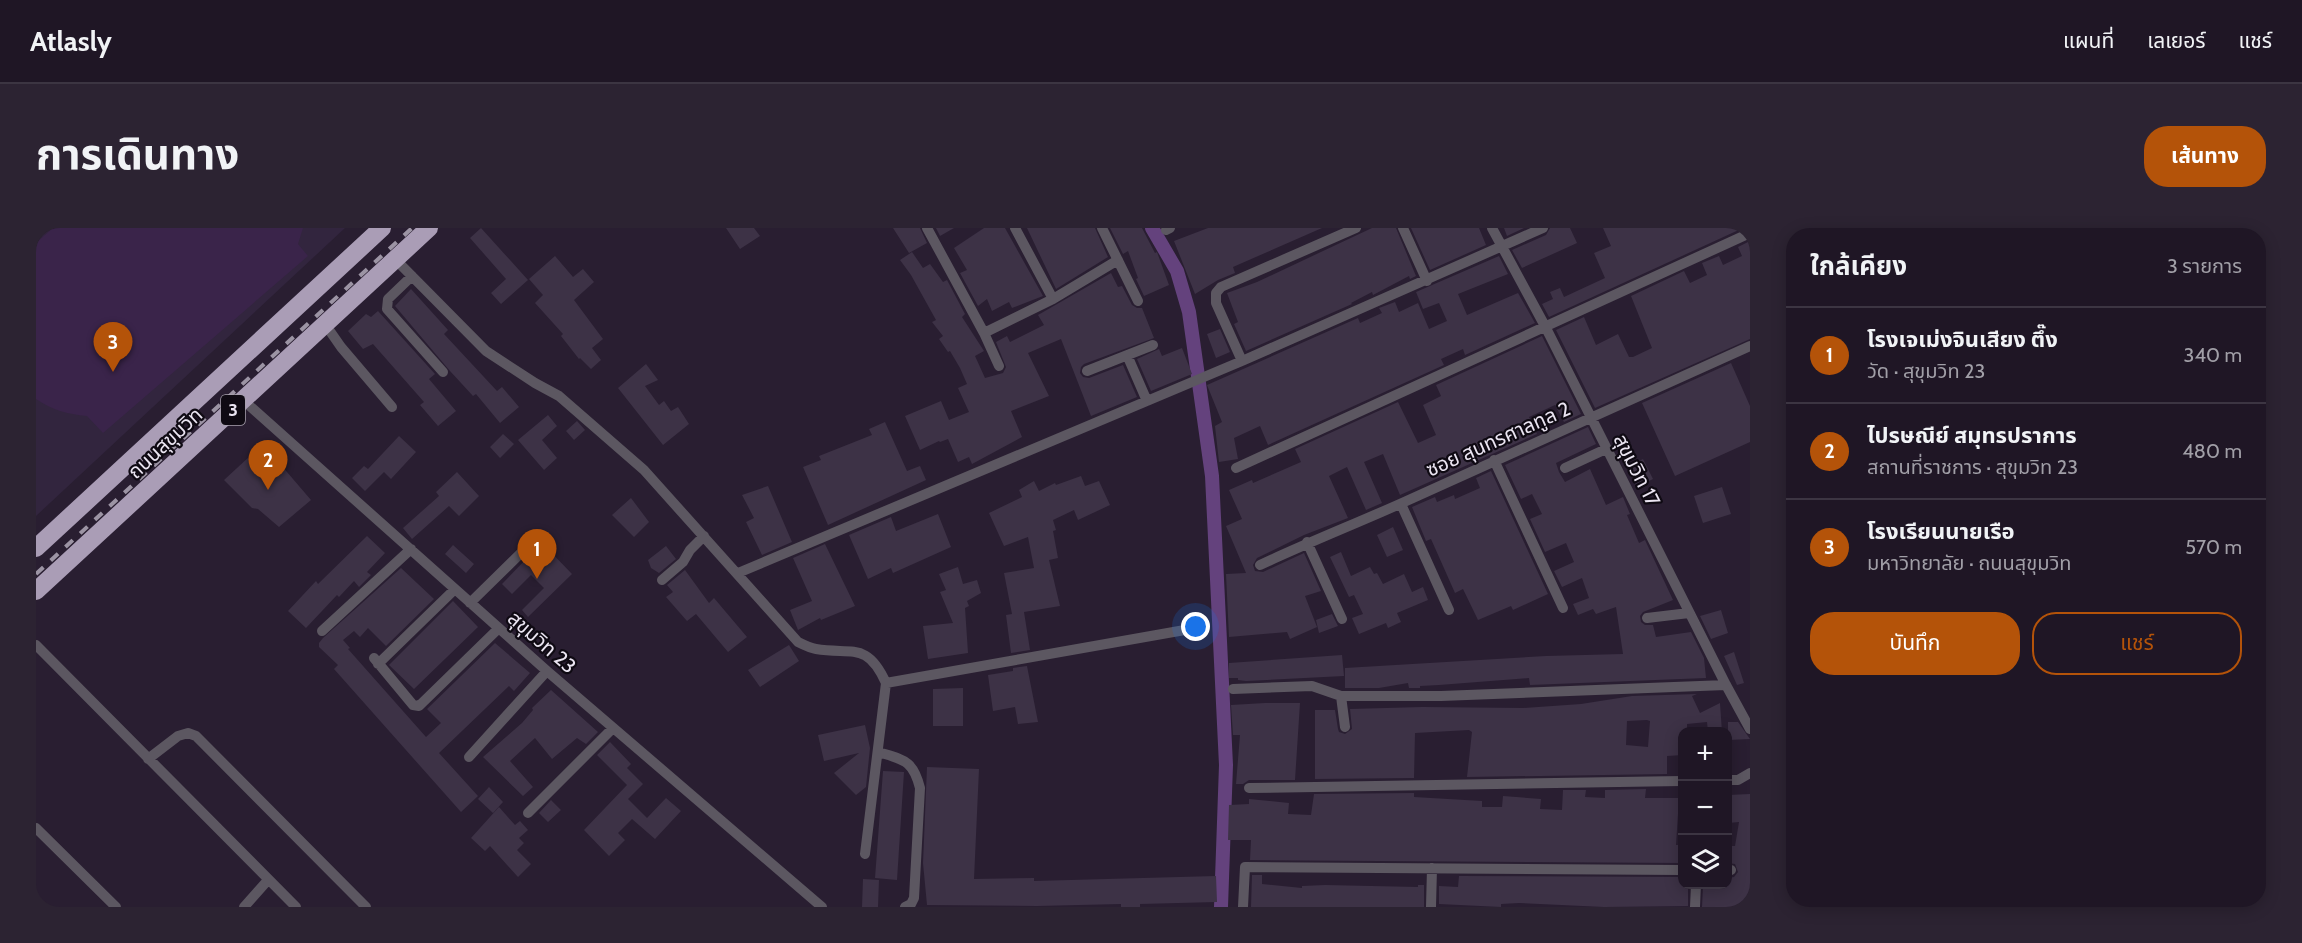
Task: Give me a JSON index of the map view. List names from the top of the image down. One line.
{"streets":{"highway":["3","ถนนสุขุมวิท"],"street":["ซอย สุนทรศาลทูล 2","สุขุมวิท 17","สุขุมวิท 23"]},"crossings":[["ซอย สุนทรศาลทูล 2","สุขุมวิท 17"],["ถนนสุขุมวิท","สุขุมวิท 23"]],"page":{"header":"Atlasly","nav":["แผนที่","เลเยอร์","แชร์"],"title":"การเดินทาง","buttons":["เส้นทาง",["บันทึก","แชร์"]],"heading":["ใกล้เคียง","3 รายการ"],"list":[{"mark":"1","name":"โรงเจเม่งจินเสียง ตึ๊ง","note":"วัด · สุขุมวิท 23","value":"340 m"},{"mark":"2","name":"ไปรษณีย์ สมุทรปราการ","note":"สถานที่ราชการ · สุขุมวิท 23","value":"480 m"},{"mark":"3","name":"โรงเรียนนายเรือ","note":"มหาวิทยาลัย · ถนนสุขุมวิท","value":"570 m"}],"pins":["3","2","1"],"map_buttons":["+","−"]}}
